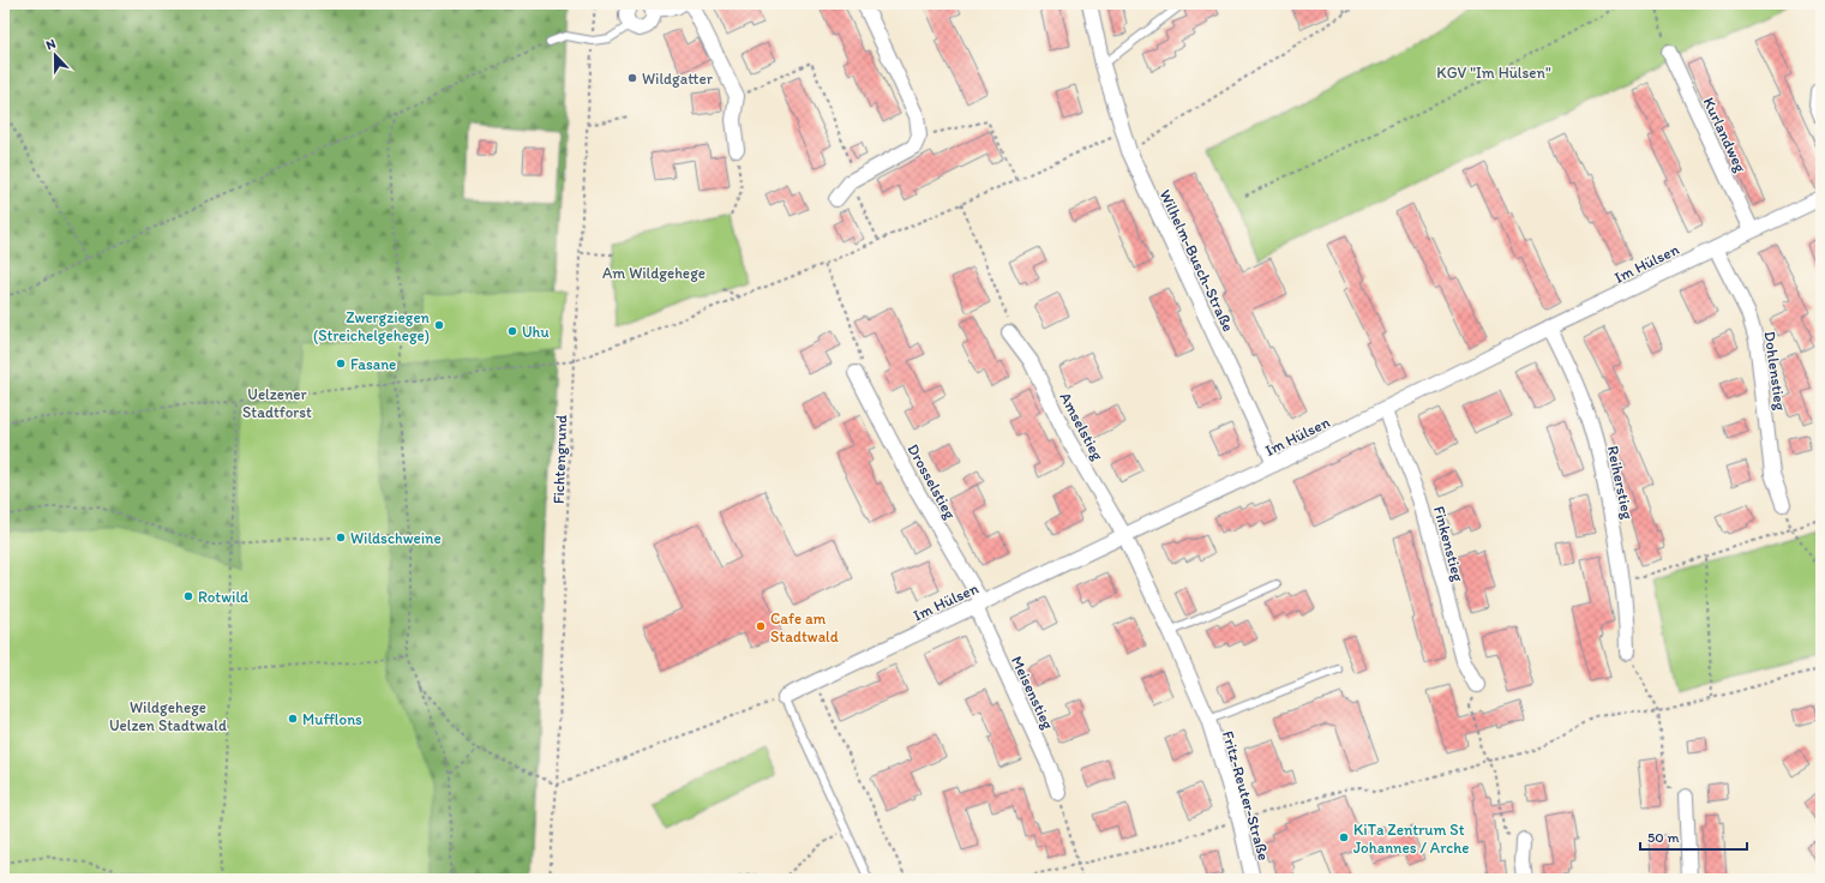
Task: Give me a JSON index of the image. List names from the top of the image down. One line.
{"streets":{"street":["Kurlandweg","Wilhelm-Busch-Straße","Im Hülsen","Dohlenstieg","Amselstieg","Drosselstieg","Reiherstieg","Finkenstieg","Meisenstieg","Fritz-Reuter-Straße"],"path":["Fichtengrund"]},"crossings":[["Kurlandweg","Im Hülsen"],["Wilhelm-Busch-Straße","Im Hülsen"],["Im Hülsen","Dohlenstieg"],["Im Hülsen","Amselstieg"],["Im Hülsen","Drosselstieg"],["Im Hülsen","Reiherstieg"],["Im Hülsen","Finkenstieg"],["Im Hülsen","Meisenstieg"],["Im Hülsen","Fritz-Reuter-Straße"],["Amselstieg","Fritz-Reuter-Straße"],["Drosselstieg","Meisenstieg"]],"parks":["KGV \"Im Hülsen\"","Am Wildgehege","Uelzener Stadtforst","Wildgehege Uelzen Stadtwald"],"places":["Wildgatter","Zwergziegen (Streichelgehege)","Uhu","Fasane","Wildschweine","Rotwild","Cafe am Stadtwald","Mufflons","KiTa Zentrum St Johannes / Arche"],"scale_bar":"50 m","north":"top"}
